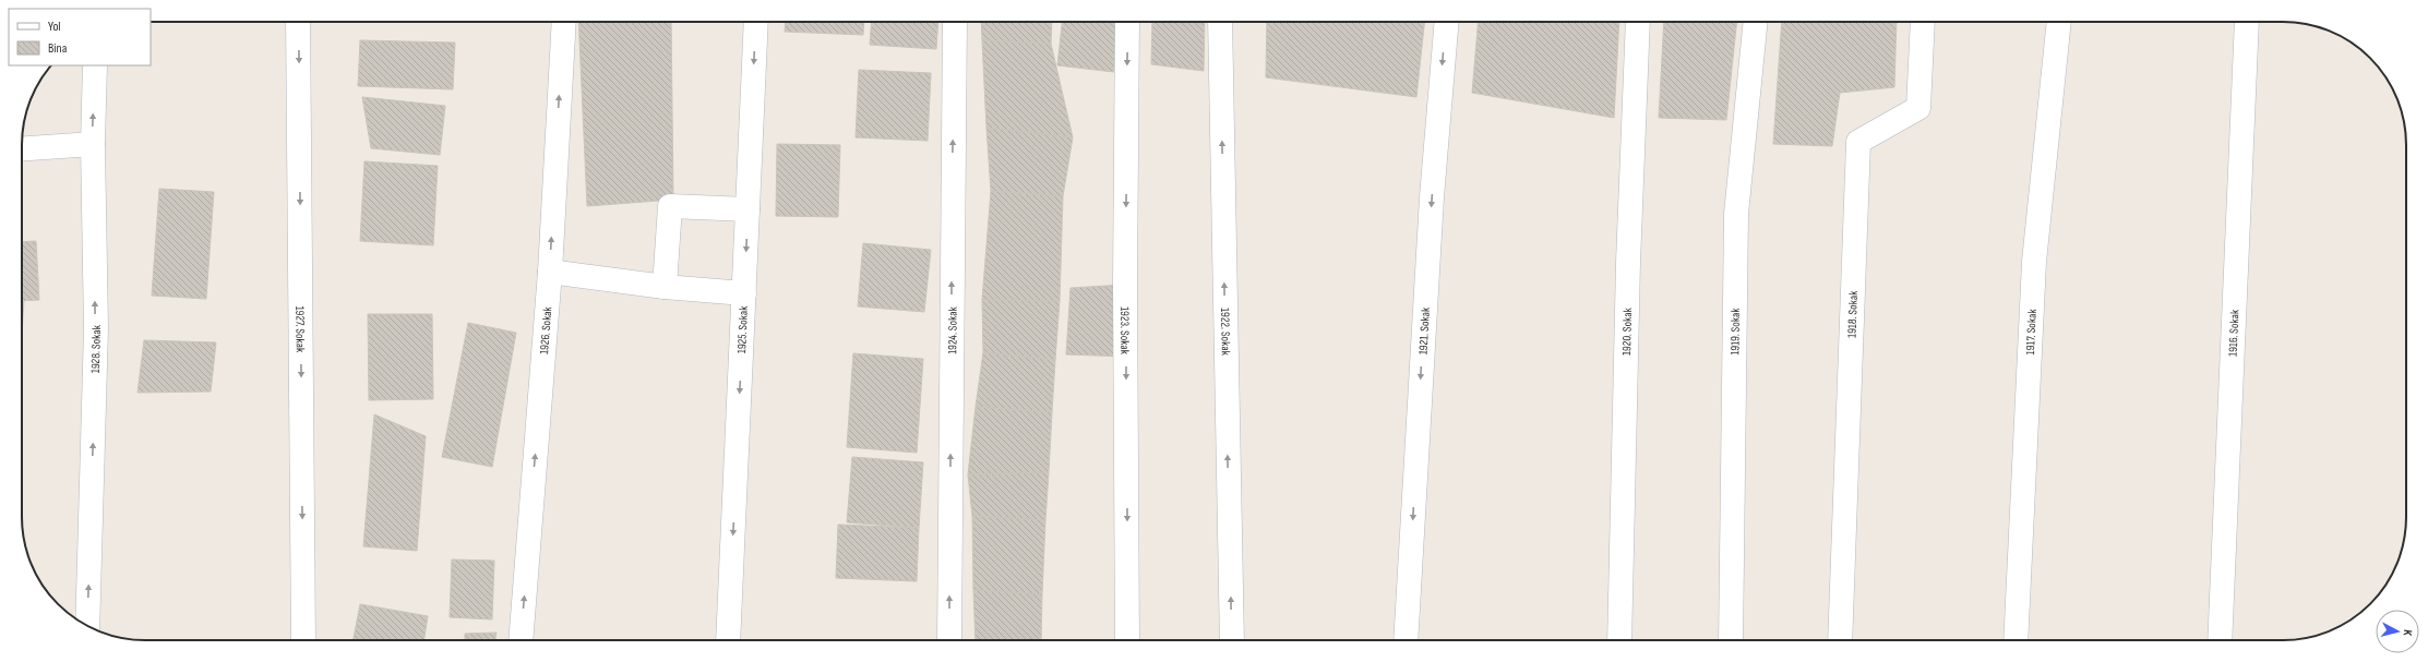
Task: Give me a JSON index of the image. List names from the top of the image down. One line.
{"streets":{"street":["1918. Sokak","1927. Sokak","1926. Sokak","1925. Sokak","1924. Sokak","1923. Sokak","1922. Sokak","1921. Sokak","1920. Sokak","1919. Sokak","1917. Sokak","1916. Sokak","1928. Sokak"]},"one_way":["1927. Sokak","1926. Sokak","1925. Sokak","1924. Sokak","1923. Sokak","1922. Sokak","1921. Sokak","1928. Sokak"],"legend":["Yol","Bina"],"north":"right"}
